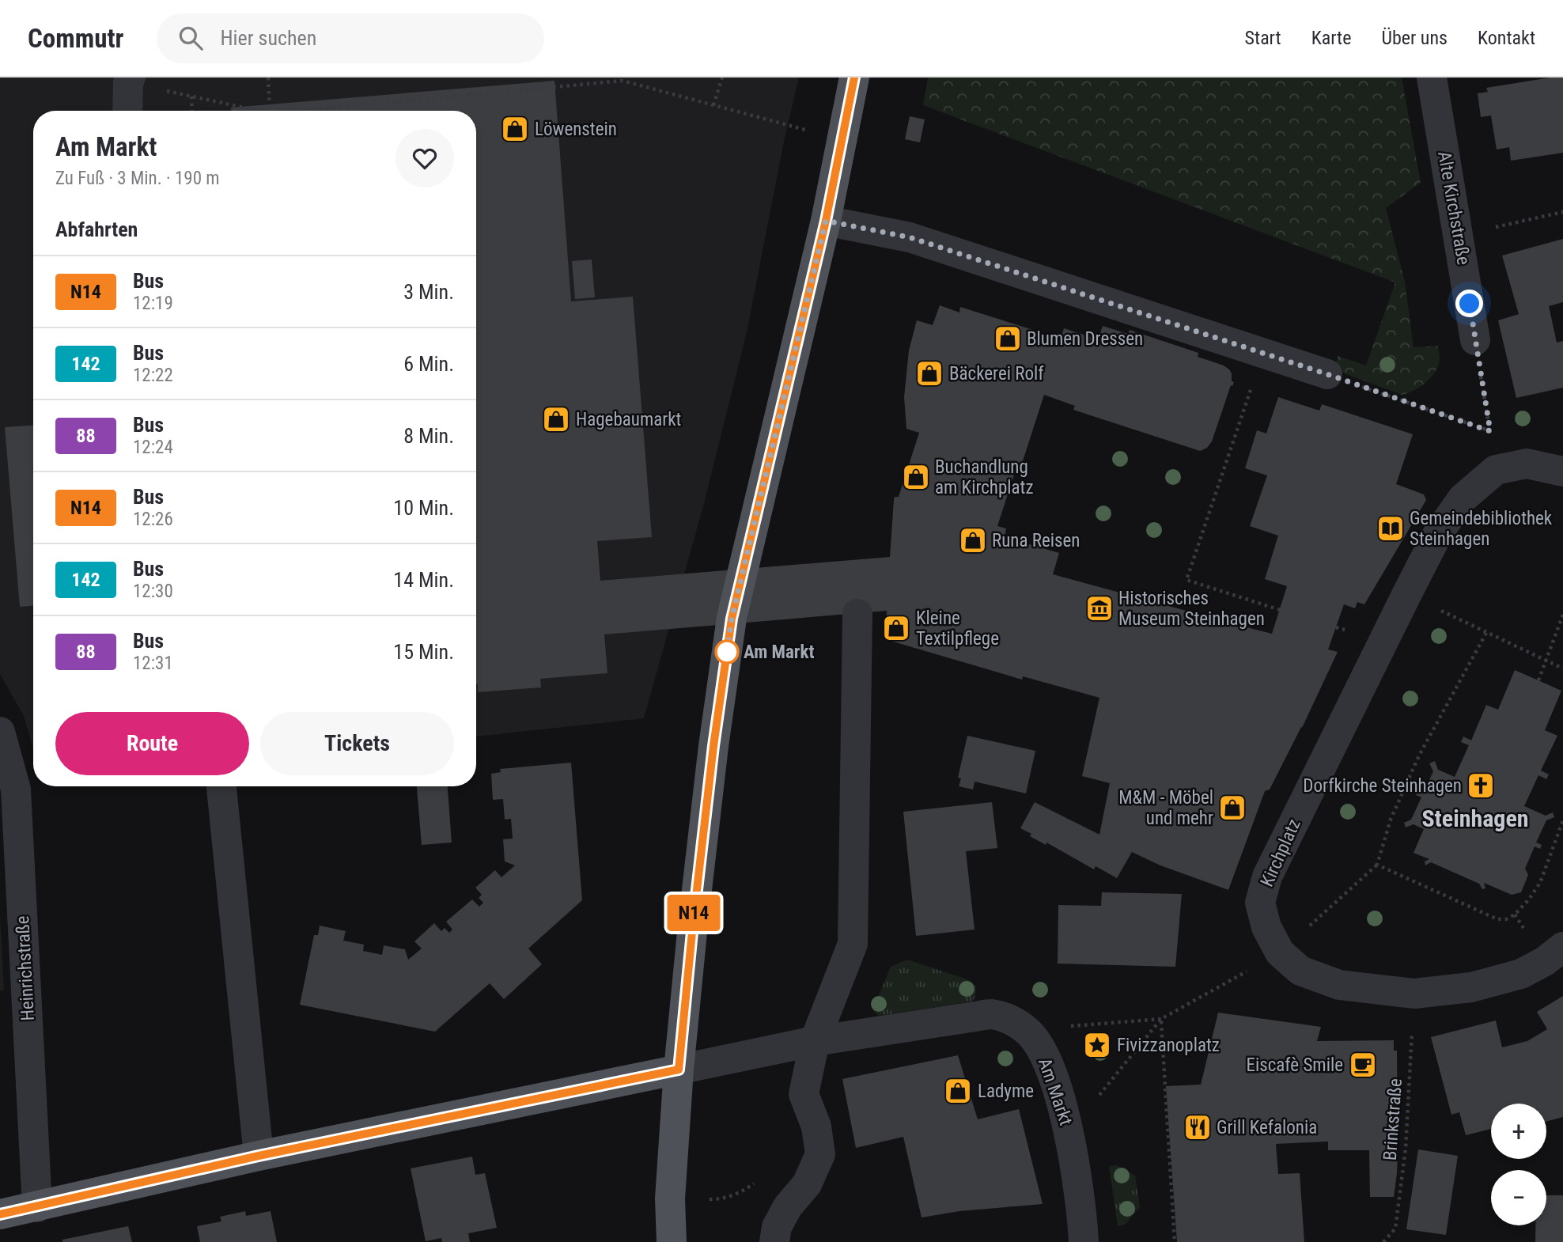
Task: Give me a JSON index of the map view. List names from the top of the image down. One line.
{"streets":{"street":["Alte Kirchstraße","Kirchplatz","Heinrichstraße","Am Markt"],"path":["Brinkstraße"]},"crossings":[["Kirchplatz","Brinkstraße"]],"districts":["Steinhagen"],"places":{"shop":["Löwenstein","Blumen Dressen","Bäckerei Rolf","Hagebaumarkt","Buchandlung am Kirchplatz","Runa Reisen","Kleine Textilpflege","M&M - Möbel und mehr","Ladyme"],"library":["Gemeindebibliothek Steinhagen"],"museum":["Historisches Museum Steinhagen"],"other":["Am Markt"],"church":["Dorfkirche Steinhagen"],"place":["Fivizzanoplatz"],"cafe":["Eiscafè Smile"],"restaurant":["Grill Kefalonia"]},"lines":["bus line N14"],"page":{"header":"Commutr","search":"Hier suchen","nav":["Start","Karte","Über uns","Kontakt"],"on_map":"N14","heading":[["Am Markt","Zu Fuß · 3 Min. · 190 m"],"Abfahrten"],"list":[{"mark":"N14","name":"Bus","note":"12:19","value":"3 Min."},{"mark":"142","name":"Bus","note":"12:22","value":"6 Min."},{"mark":"88","name":"Bus","note":"12:24","value":"8 Min."},{"mark":"N14","name":"Bus","note":"12:26","value":"10 Min."},{"mark":"142","name":"Bus","note":"12:30","value":"14 Min."},{"mark":"88","name":"Bus","note":"12:31","value":"15 Min."}],"buttons":["Route","Tickets"],"map_buttons":["+","−"]}}
